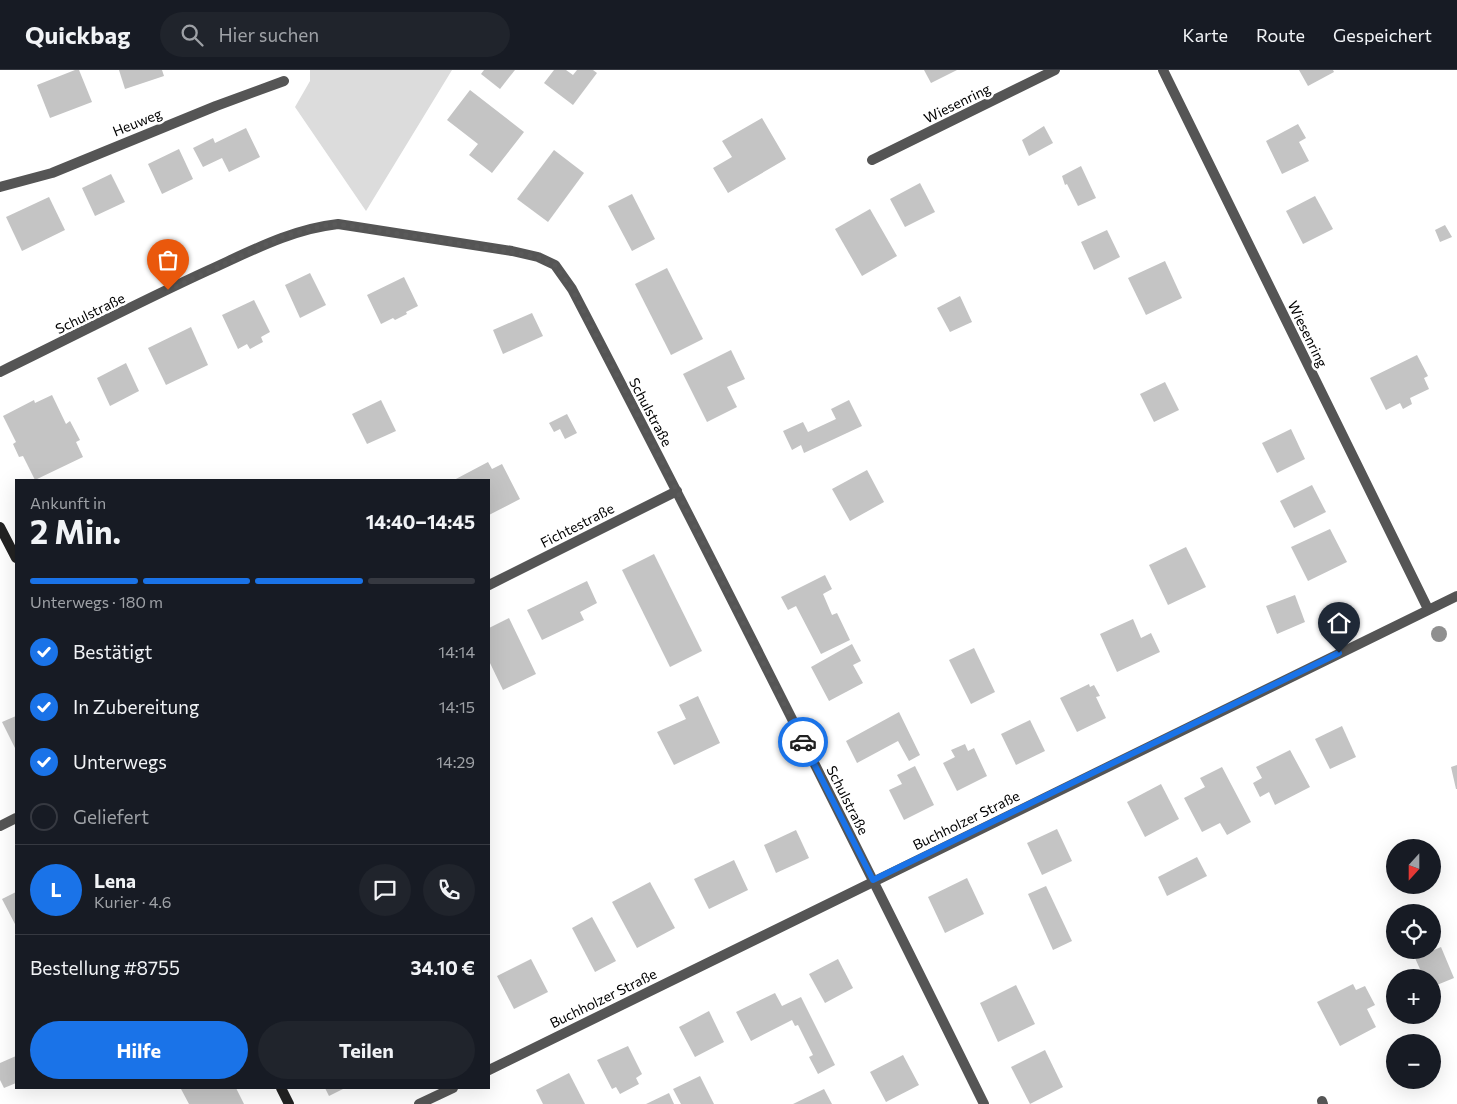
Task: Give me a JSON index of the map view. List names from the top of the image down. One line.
{"streets":{"street":["Wiesenring","Heuweg","Schulstraße","Fichtestraße","Buchholzer Straße"]},"crossings":[["Wiesenring","Buchholzer Straße"],["Schulstraße","Fichtestraße"],["Schulstraße","Buchholzer Straße"]],"north":"bottom","page":{"header":"Quickbag","search":"Hier suchen","nav":["Karte","Route","Gespeichert"],"heading":["2 Min.","Ankunft in","14:40–14:45"],"panel":["Lena","Kurier · 4.6","Bestellung #8755","34.10 €"],"bar":"Unterwegs · 180 m","list":[["Bestätigt","14:14"],["In Zubereitung","14:15"],["Unterwegs","14:29"],"Geliefert"],"map_buttons":["+","−"],"round":"L","buttons":["Hilfe","Teilen"]}}
